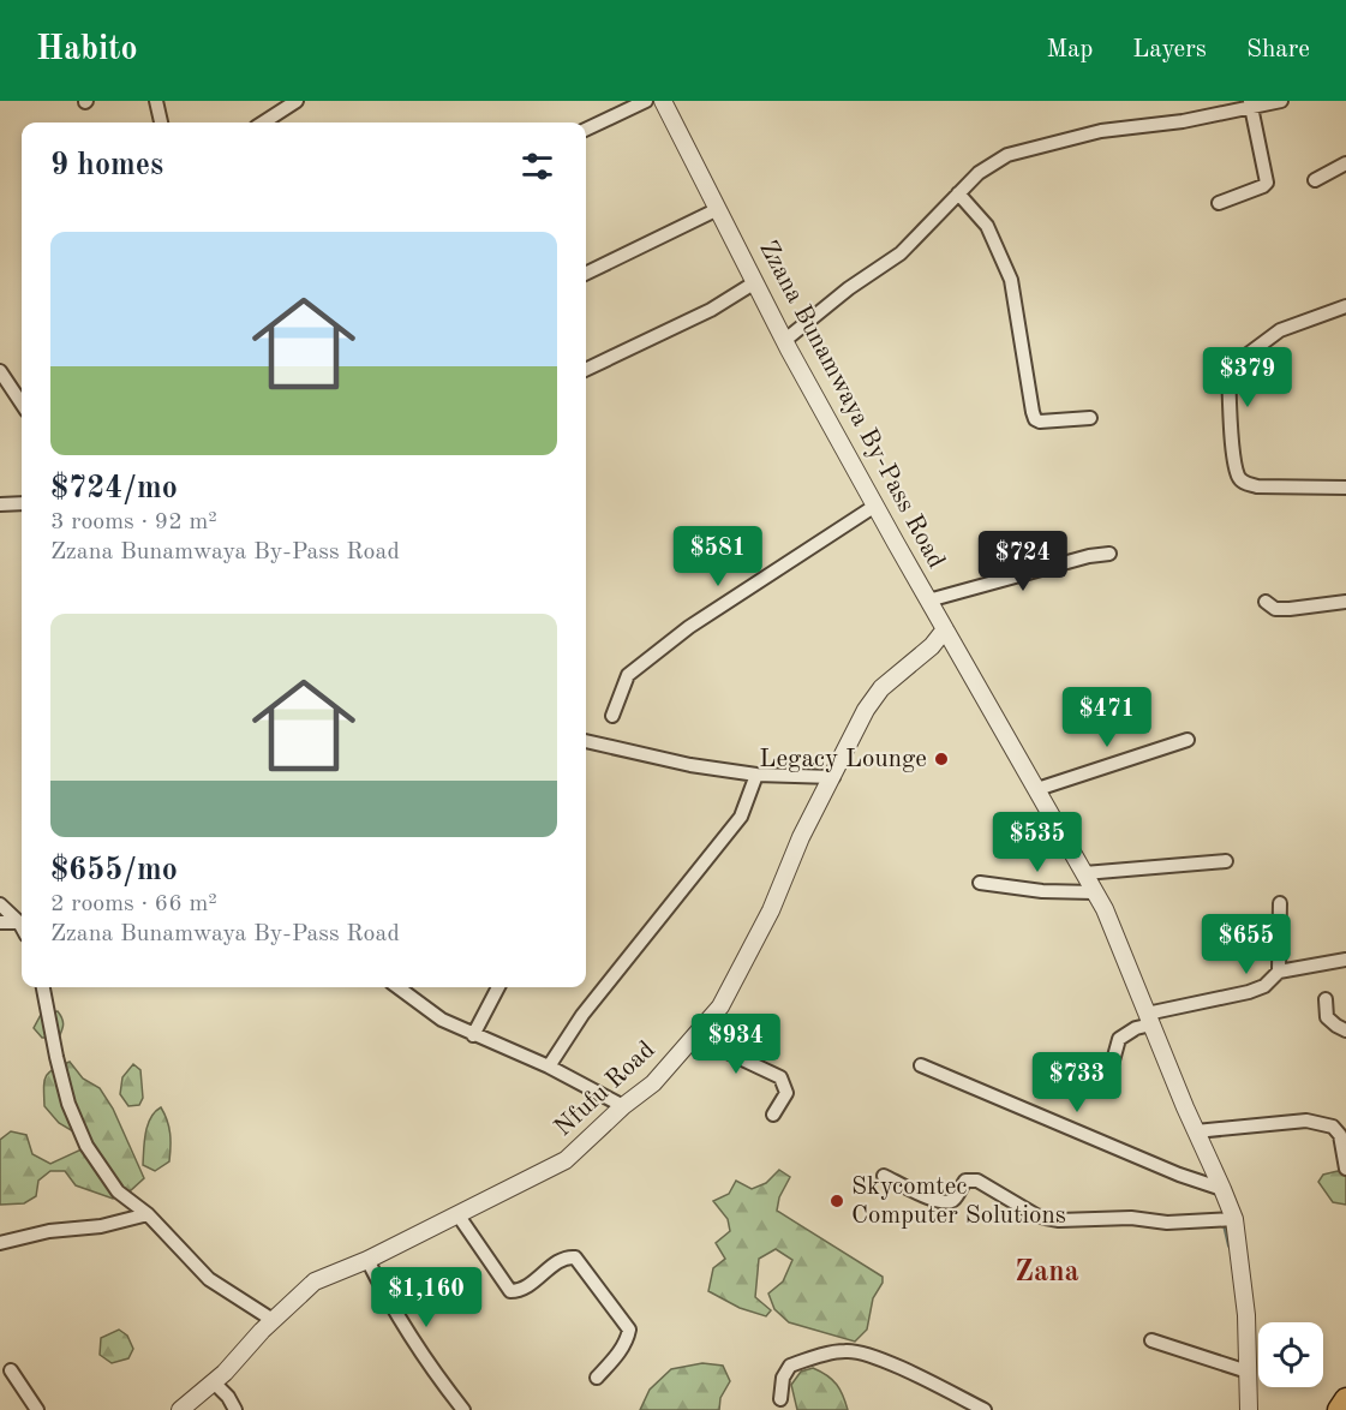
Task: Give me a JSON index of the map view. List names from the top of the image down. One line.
{"streets":{"street":["Zzana Bunamwaya By-Pass Road","Nfufu Road"]},"crossings":[["Zzana Bunamwaya By-Pass Road","Nfufu Road"]],"districts":["Zana"],"places":["Legacy Lounge","Skycomtec Computer Solutions"],"page":{"header":"Habito","nav":["Map","Layers","Share"],"heading":"9 homes","list":[{"name":"$724/mo","note":"3 rooms · 92 m² · Zzana Bunamwaya By-Pass Road"},{"name":"$655/mo","note":"2 rooms · 66 m² · Zzana Bunamwaya By-Pass Road"}],"price":["$379","$581","$724","$471","$535","$655","$934","$733","$1,160"]}}
